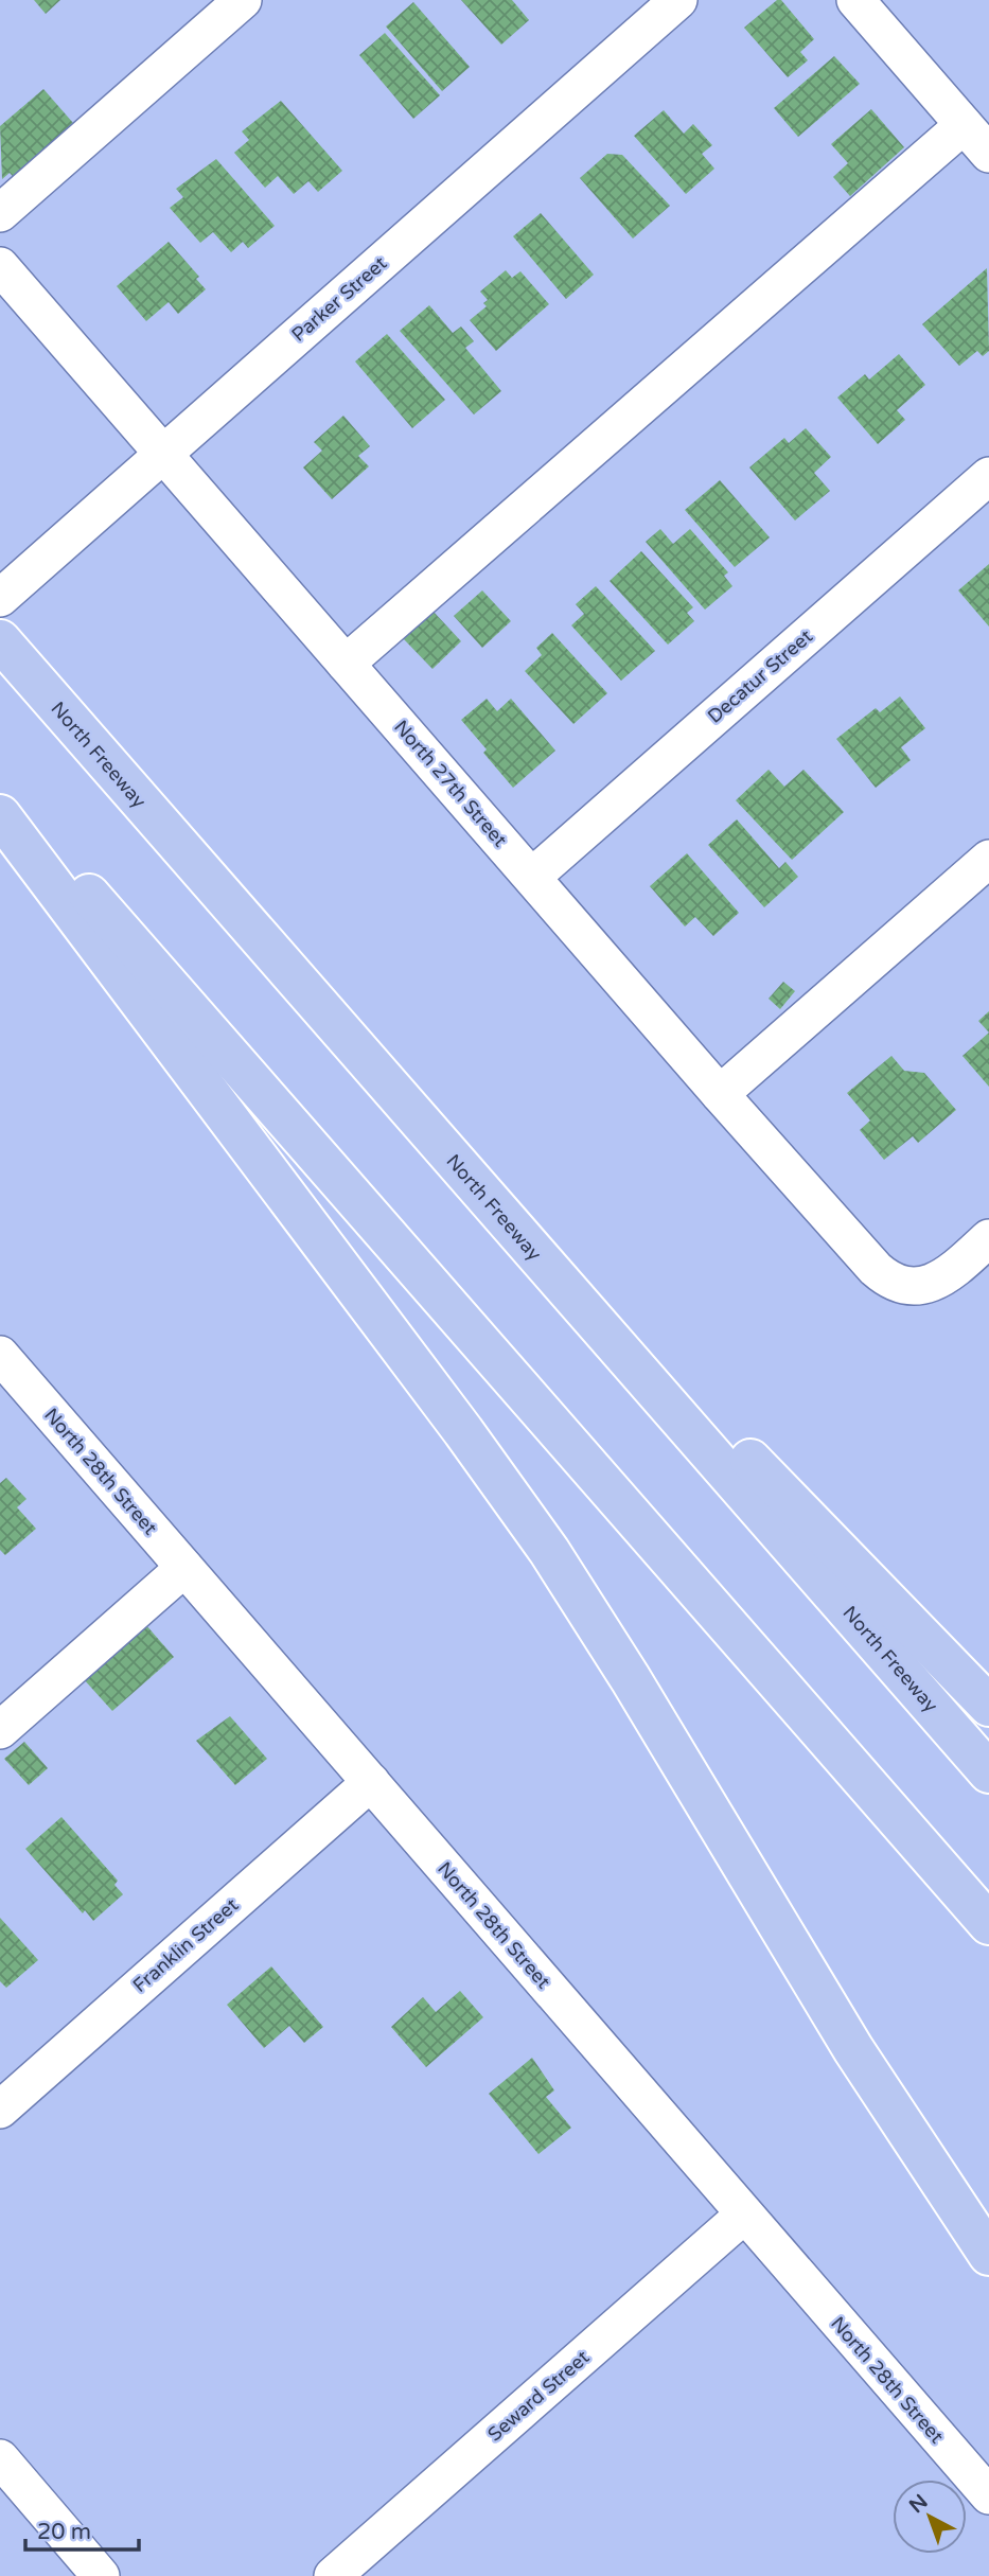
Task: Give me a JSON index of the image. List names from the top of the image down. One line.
{"streets":{"highway":["North Freeway"],"street":["Parker Street","Decatur Street","North 27th Street","North 28th Street","Franklin Street","Seward Street"]},"crossings":[["Parker Street","North 27th Street"],["Decatur Street","North 27th Street"],["North 28th Street","Franklin Street"],["North 28th Street","Seward Street"]],"scale_bar":"20 m","north":"top left"}
